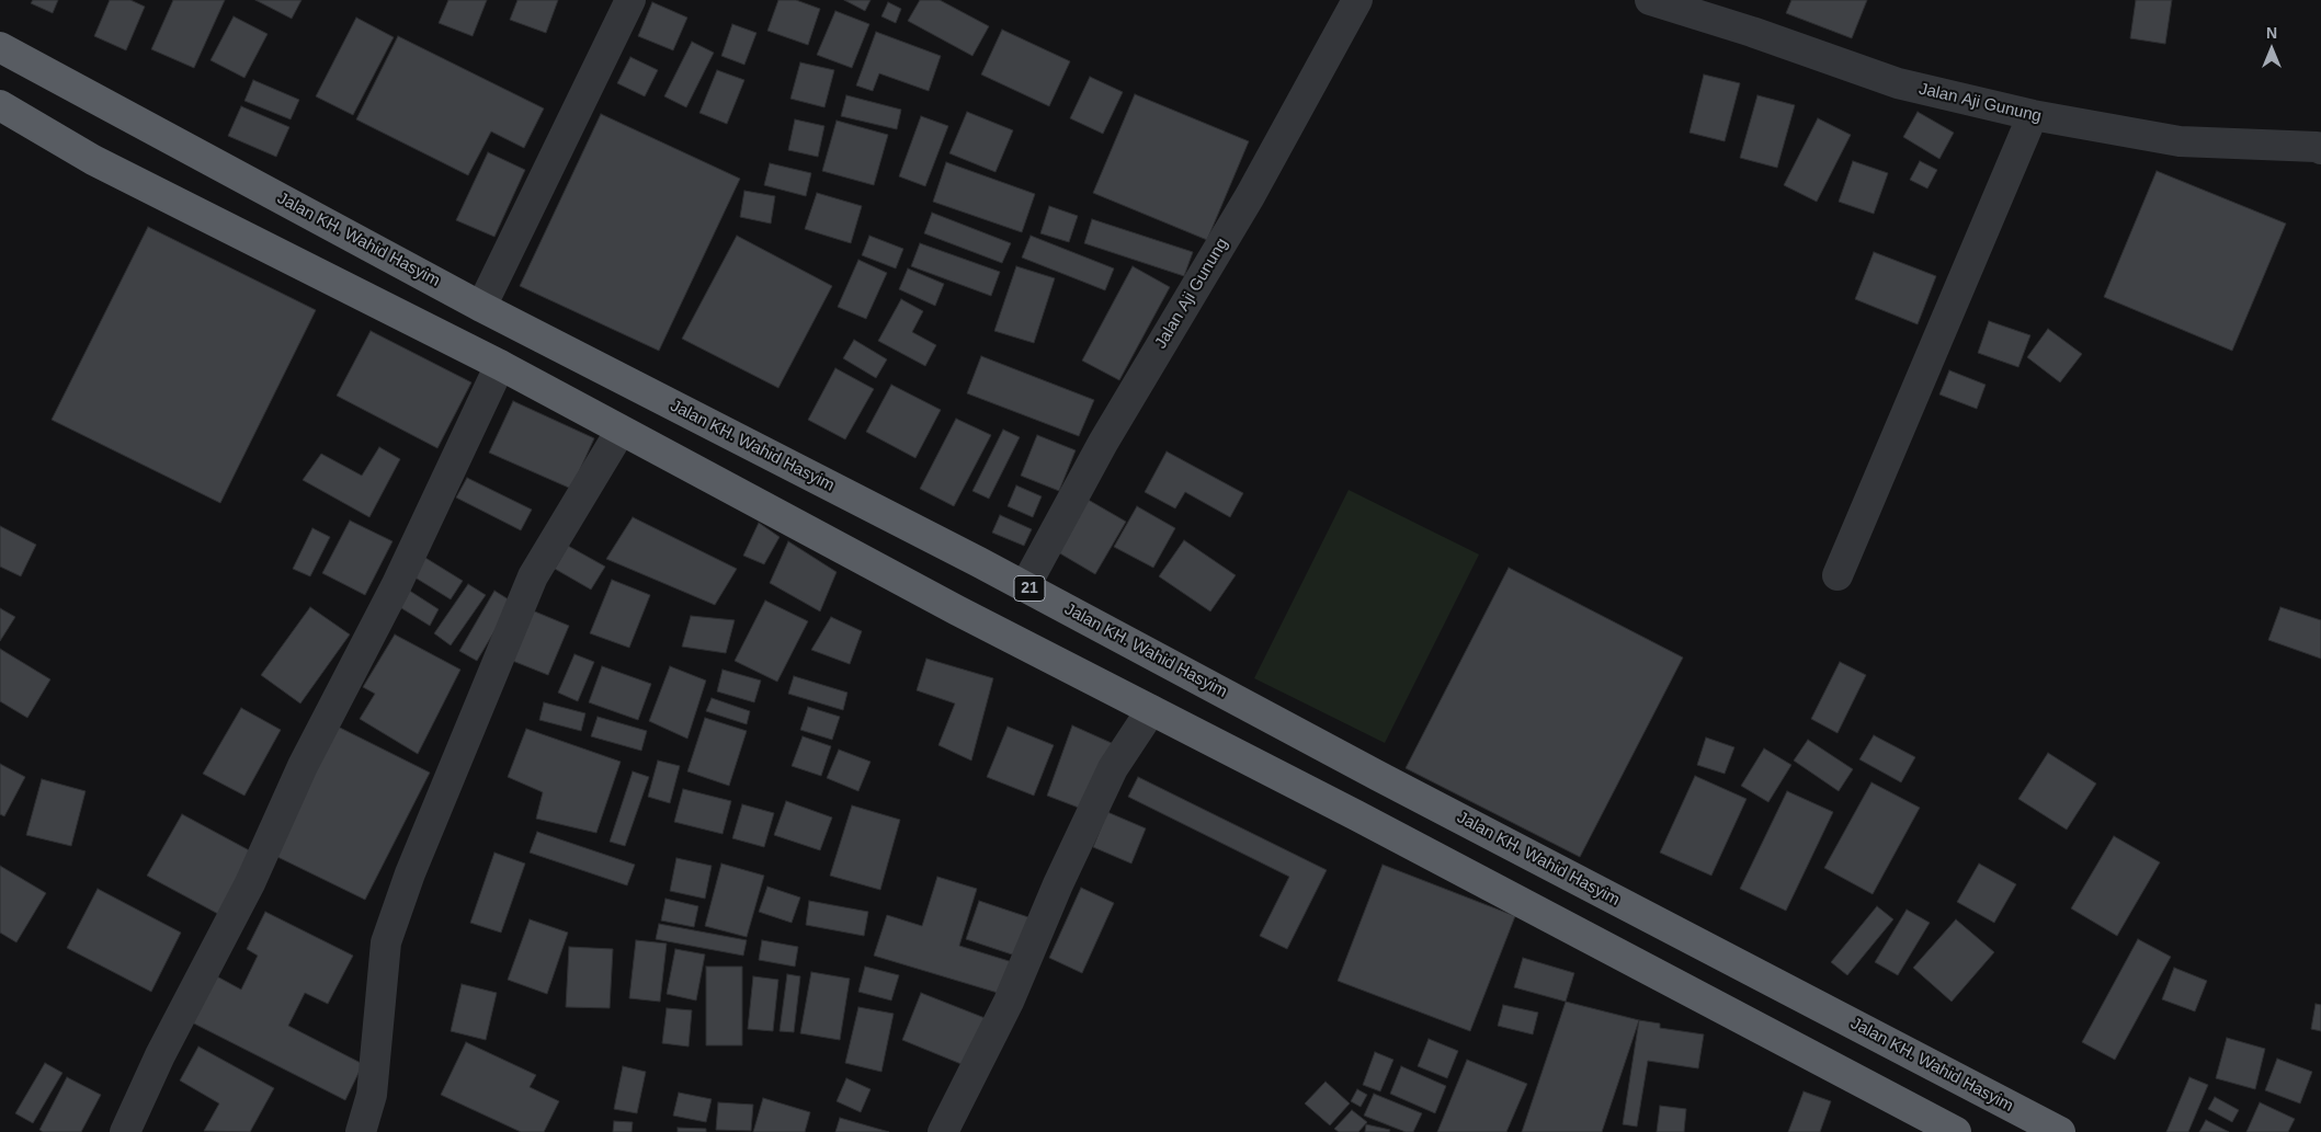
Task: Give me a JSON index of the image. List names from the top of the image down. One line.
{"streets":{"highway":["Jalan KH. Wahid Hasyim","21"],"street":["Jalan Aji Gunung"]},"crossings":[["Jalan Aji Gunung","Jalan KH. Wahid Hasyim"]],"north":"top"}
